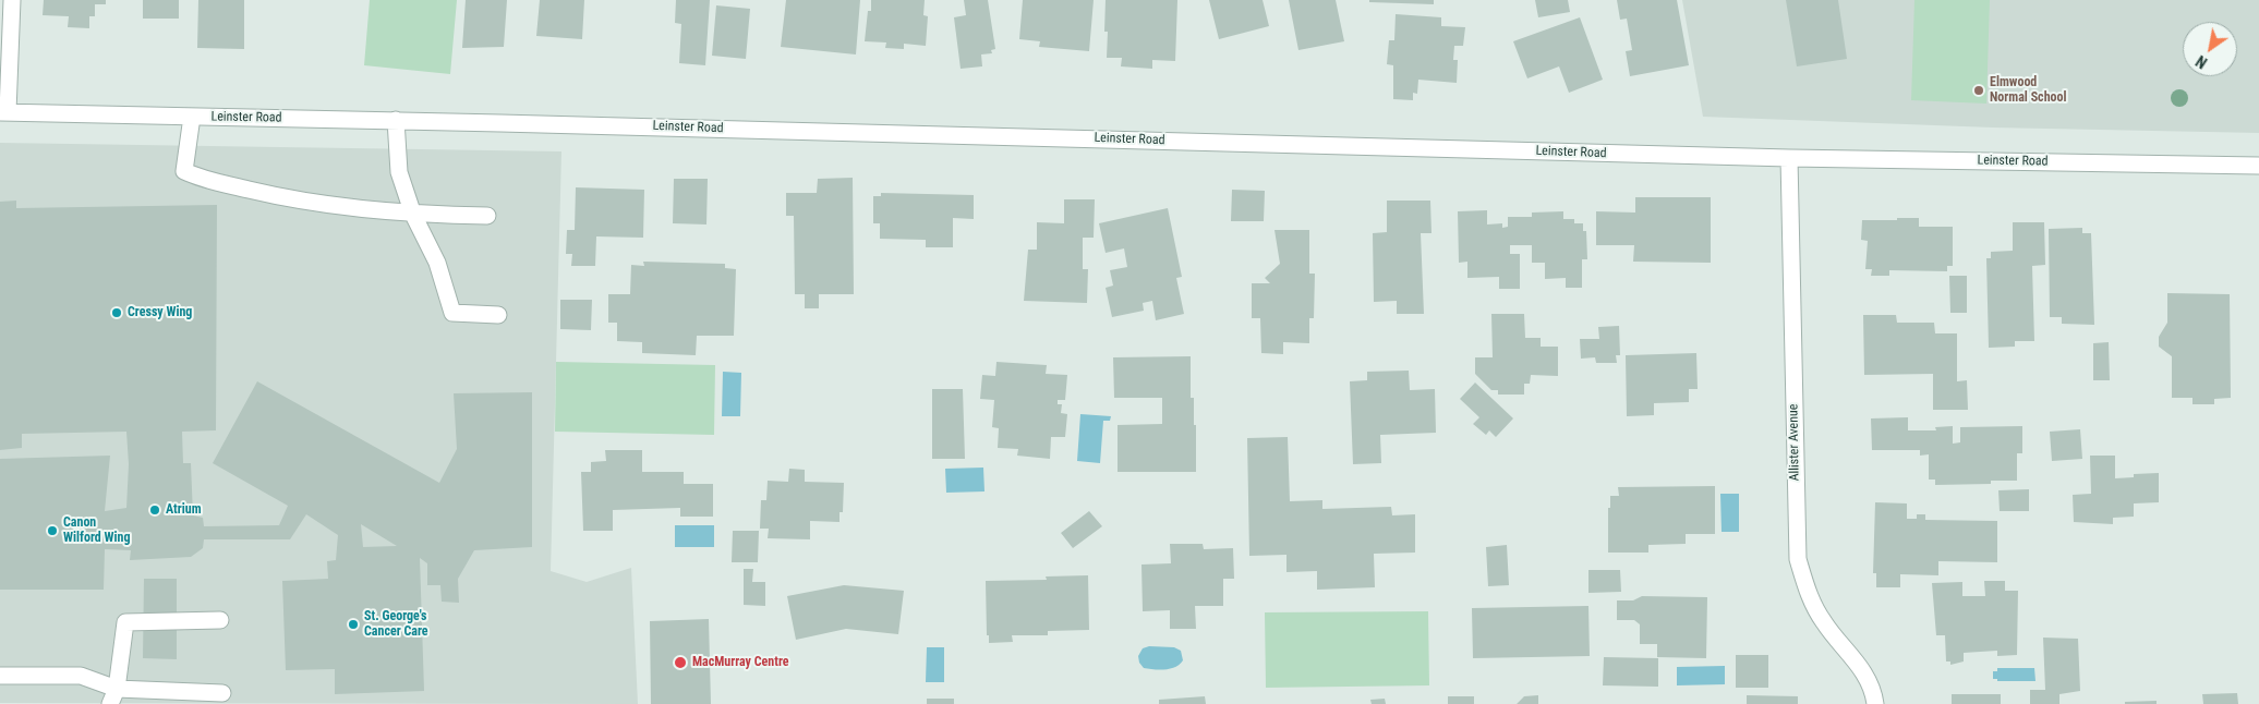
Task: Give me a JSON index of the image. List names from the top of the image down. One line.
{"streets":{"street":["Leinster Road","Allister Avenue"]},"crossings":[["Leinster Road","Allister Avenue"]],"places":["Elmwood Normal School","Cressy Wing","Atrium","Canon Wilford Wing","St. George's Cancer Care","MacMurray Centre"],"north":"bottom left"}
